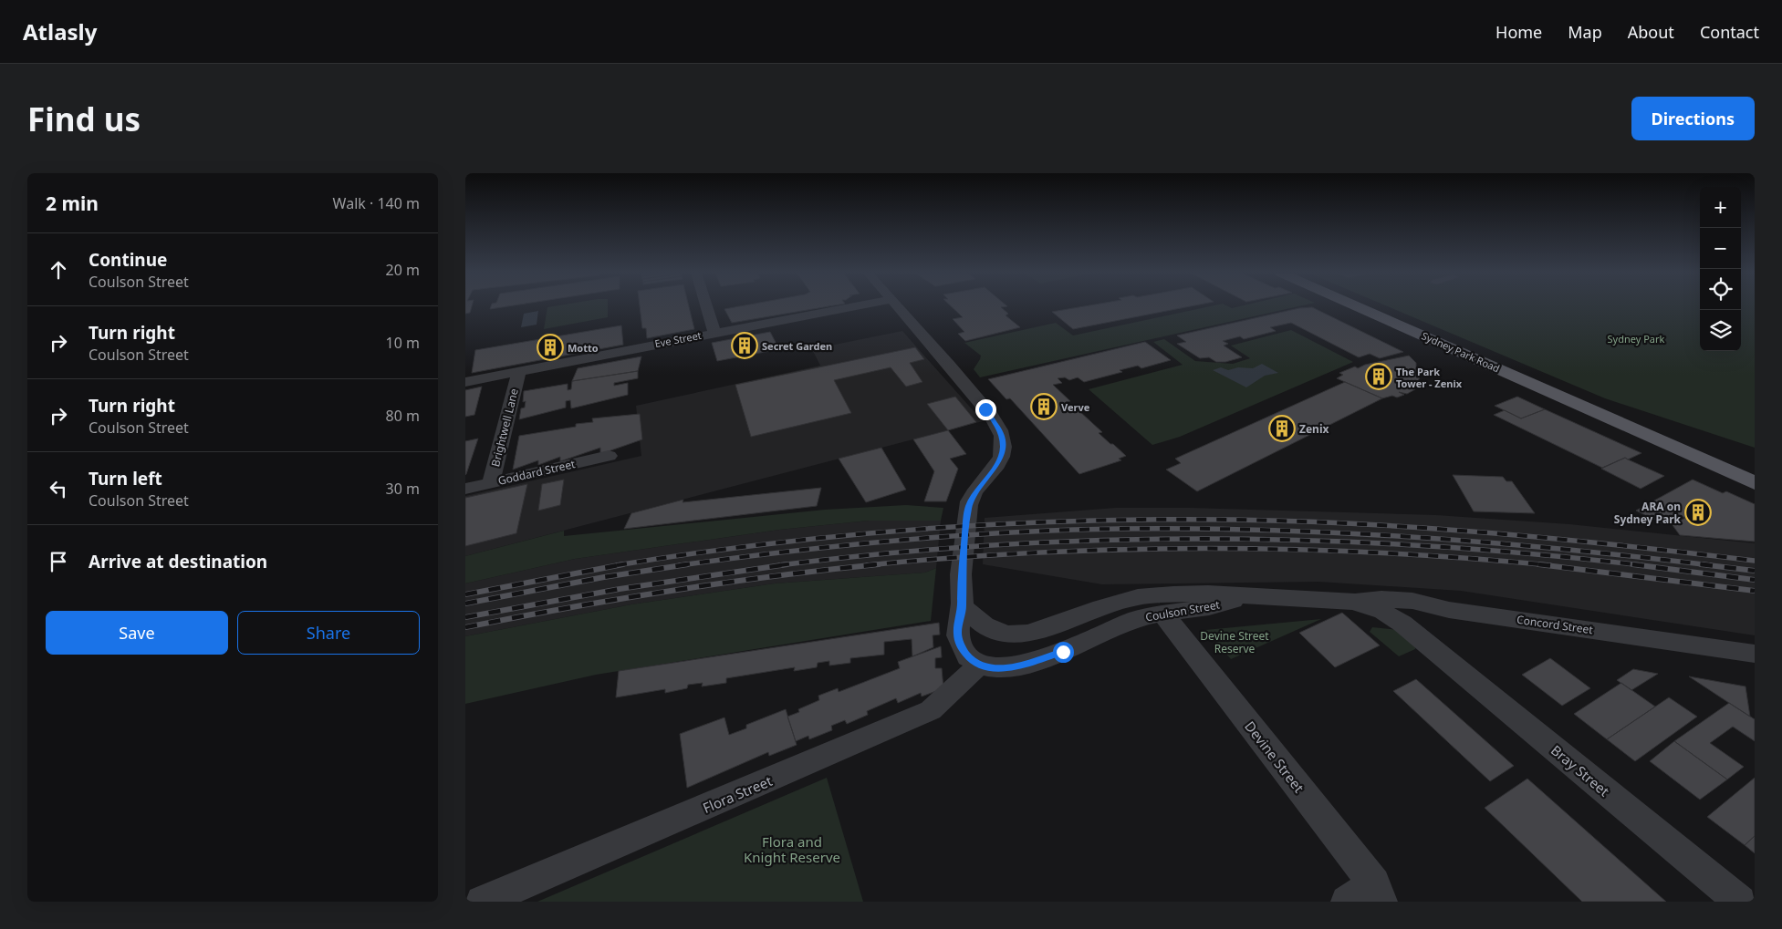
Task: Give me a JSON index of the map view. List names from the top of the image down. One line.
{"streets":{"main road":["Sydney Park Road"],"street":["Eve Street","Brightwell Lane","Goddard Street","Coulson Street","Concord Street","Devine Street","Bray Street","Flora Street"]},"crossings":[["Eve Street","Brightwell Lane"],["Brightwell Lane","Goddard Street"],["Coulson Street","Concord Street"],["Coulson Street","Devine Street"],["Coulson Street","Bray Street"],["Coulson Street","Flora Street"],["Concord Street","Bray Street"]],"parks":["Sydney Park","Devine Street Reserve","Flora and Knight Reserve"],"places":{"building":["Secret Garden","Motto","The Park Tower - Zenix","Verve","Zenix","ARA on Sydney Park"]},"page":{"header":"Atlasly","nav":["Home","Map","About","Contact"],"buttons":["Directions",["Save","Share"]],"title":"Find us","heading":["2 min","Walk · 140 m"],"map_buttons":["+","−"],"list":[["Continue","Coulson Street","20 m"],["Turn right","Coulson Street","10 m"],["Turn right","Coulson Street","80 m"],["Turn left","Coulson Street","30 m"],"Arrive at destination"]}}
